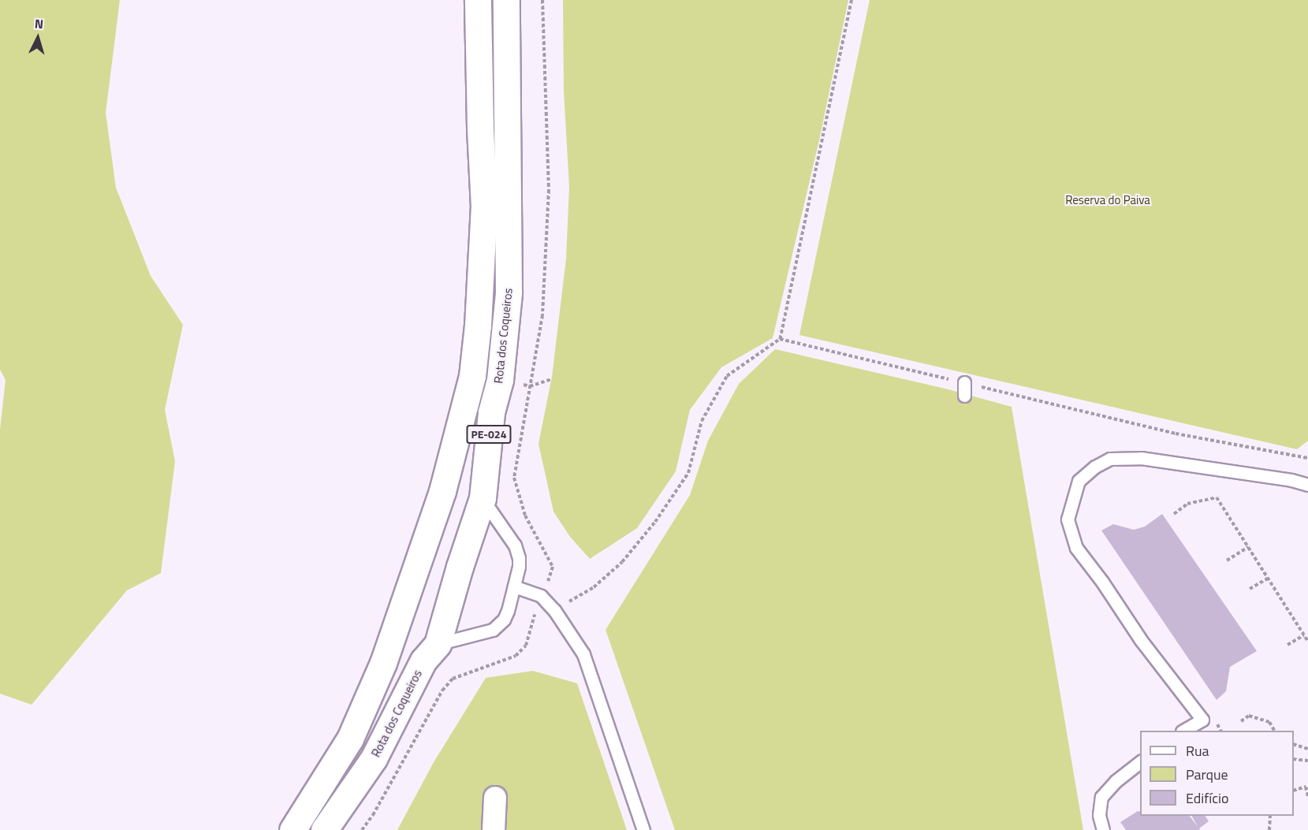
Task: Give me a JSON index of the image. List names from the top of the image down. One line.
{"streets":{"main road":["Rota dos Coqueiros","PE-024"]},"parks":["Reserva do Paiva"],"legend":["Rua","Parque","Edifício"],"north":"top"}
